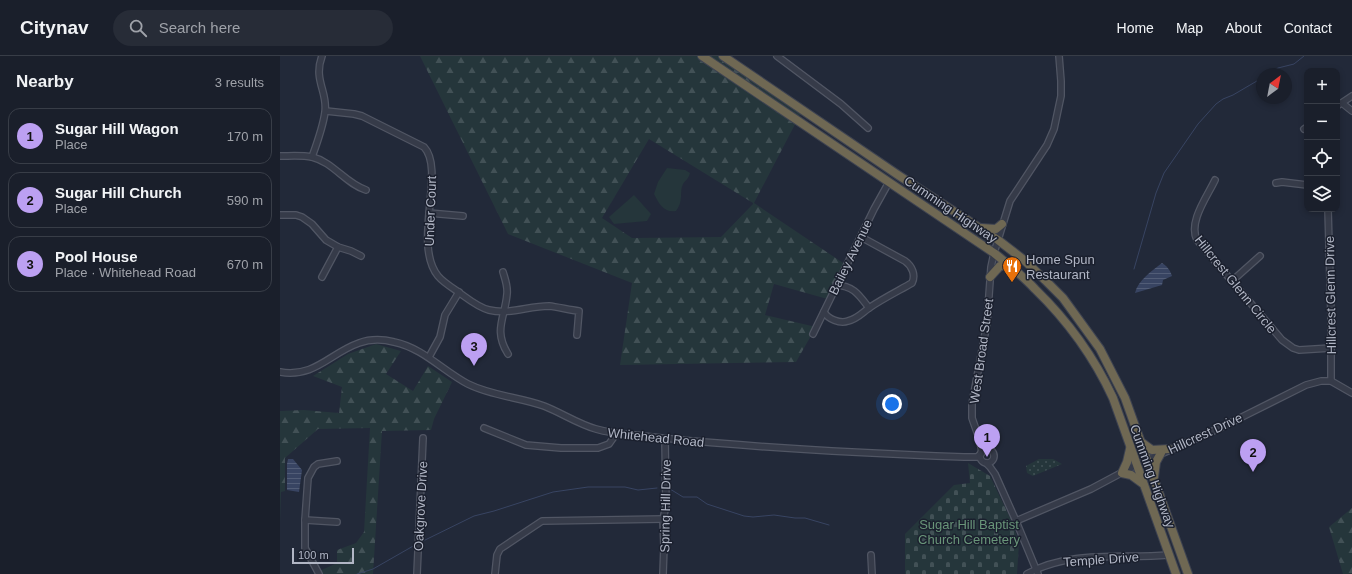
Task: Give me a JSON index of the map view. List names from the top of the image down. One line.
{"streets":{"highway":["Cumming Highway"],"street":["Under Court","Bailey Avenue","Hillcrest Glenn Circle","Hillcrest Glenn Drive","West Broad Street","Hillcrest Drive","Whitehead Road","Oakgrove Drive","Spring Hill Drive","Temple Drive"]},"crossings":[["Cumming Highway","Bailey Avenue"],["Cumming Highway","West Broad Street"],["Cumming Highway","Hillcrest Drive"],["Cumming Highway","Temple Drive"],["Hillcrest Glenn Circle","Hillcrest Glenn Drive"],["Hillcrest Glenn Drive","Hillcrest Drive"],["West Broad Street","Whitehead Road"],["Whitehead Road","Spring Hill Drive"]],"parks":["Sugar Hill Baptist Church Cemetery"],"places":{"restaurant":["Home Spun Restaurant"]},"scale_bar":"100 m","north":"top right","page":{"header":"Citynav","search":"Search here","nav":["Home","Map","About","Contact"],"heading":["Nearby","3 results"],"map_buttons":["+","−"],"list":[{"mark":"1","name":"Sugar Hill Wagon","note":"Place","value":"170 m"},{"mark":"2","name":"Sugar Hill Church","note":"Place","value":"590 m"},{"mark":"3","name":"Pool House","note":"Place · Whitehead Road","value":"670 m"}],"pins":["3","1","2"],"scale":"100 m"}}
